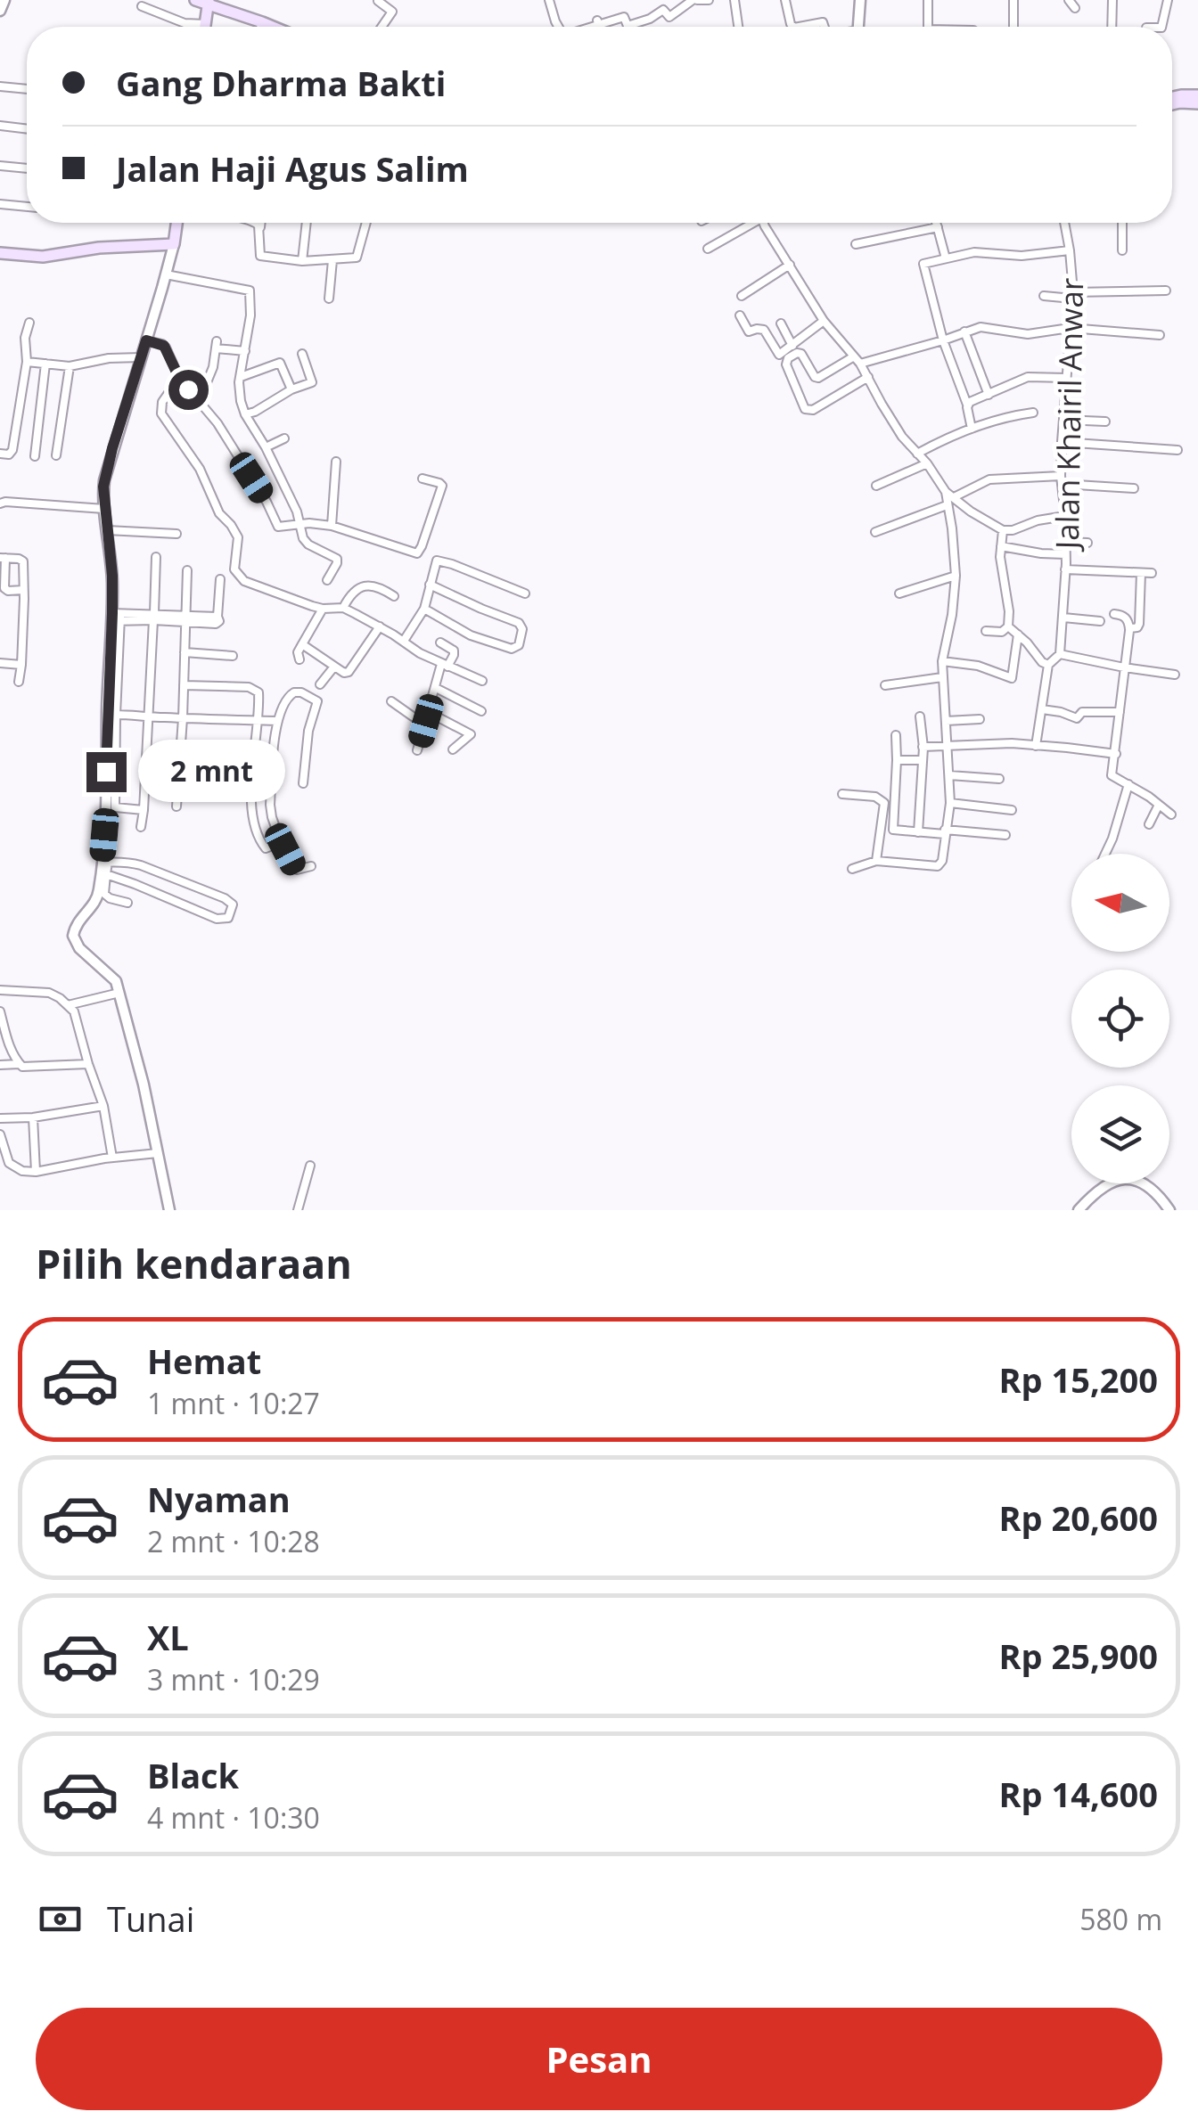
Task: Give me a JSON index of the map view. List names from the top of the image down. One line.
{"streets":{"street":["Jalan Khairil Anwar"]},"north":"left","page":{"banner":["Gang Dharma Bakti","Jalan Haji Agus Salim"],"bubble":"2 mnt","heading":"Pilih kendaraan","list":[{"name":"Hemat","note":"1 mnt · 10:27","value":"Rp 15,200"},{"name":"Nyaman","note":"2 mnt · 10:28","value":"Rp 20,600"},{"name":"XL","note":"3 mnt · 10:29","value":"Rp 25,900"},{"name":"Black","note":"4 mnt · 10:30","value":"Rp 14,600"}],"pay":["Tunai","580 m"],"buttons":"Pesan"}}
